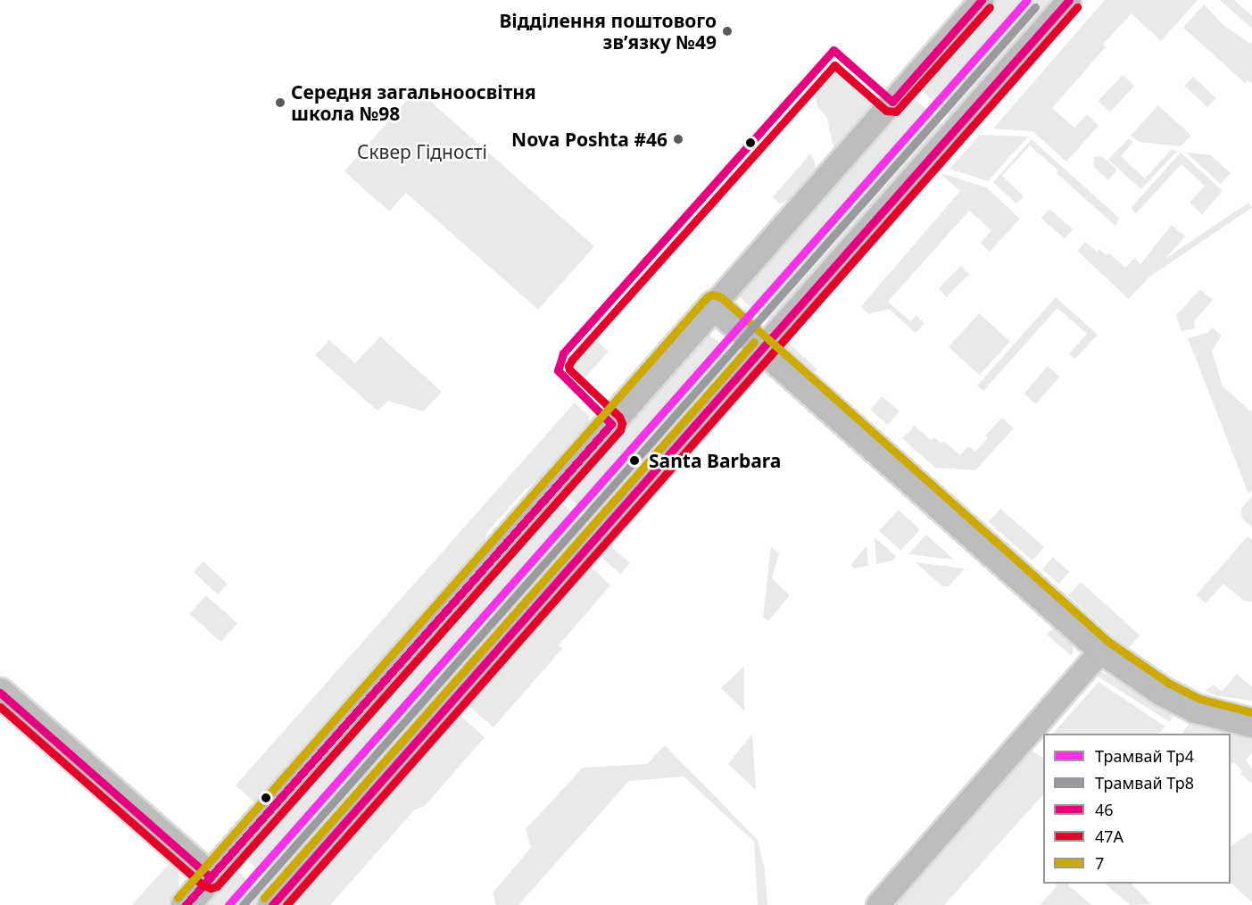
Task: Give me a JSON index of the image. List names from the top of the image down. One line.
{"parks":["Сквер Гідності"],"places":["Відділення поштового зв’язку №49","Середня загальноосвітня школа №98","Nova Poshta #46","Santa Barbara"],"lines":["tram line Тр4","transit line 46","tram line Тр8","transit line 47А","transit line 7"],"legend":["Трамвай Тр4","Трамвай Тр8","46","47А","7"]}
